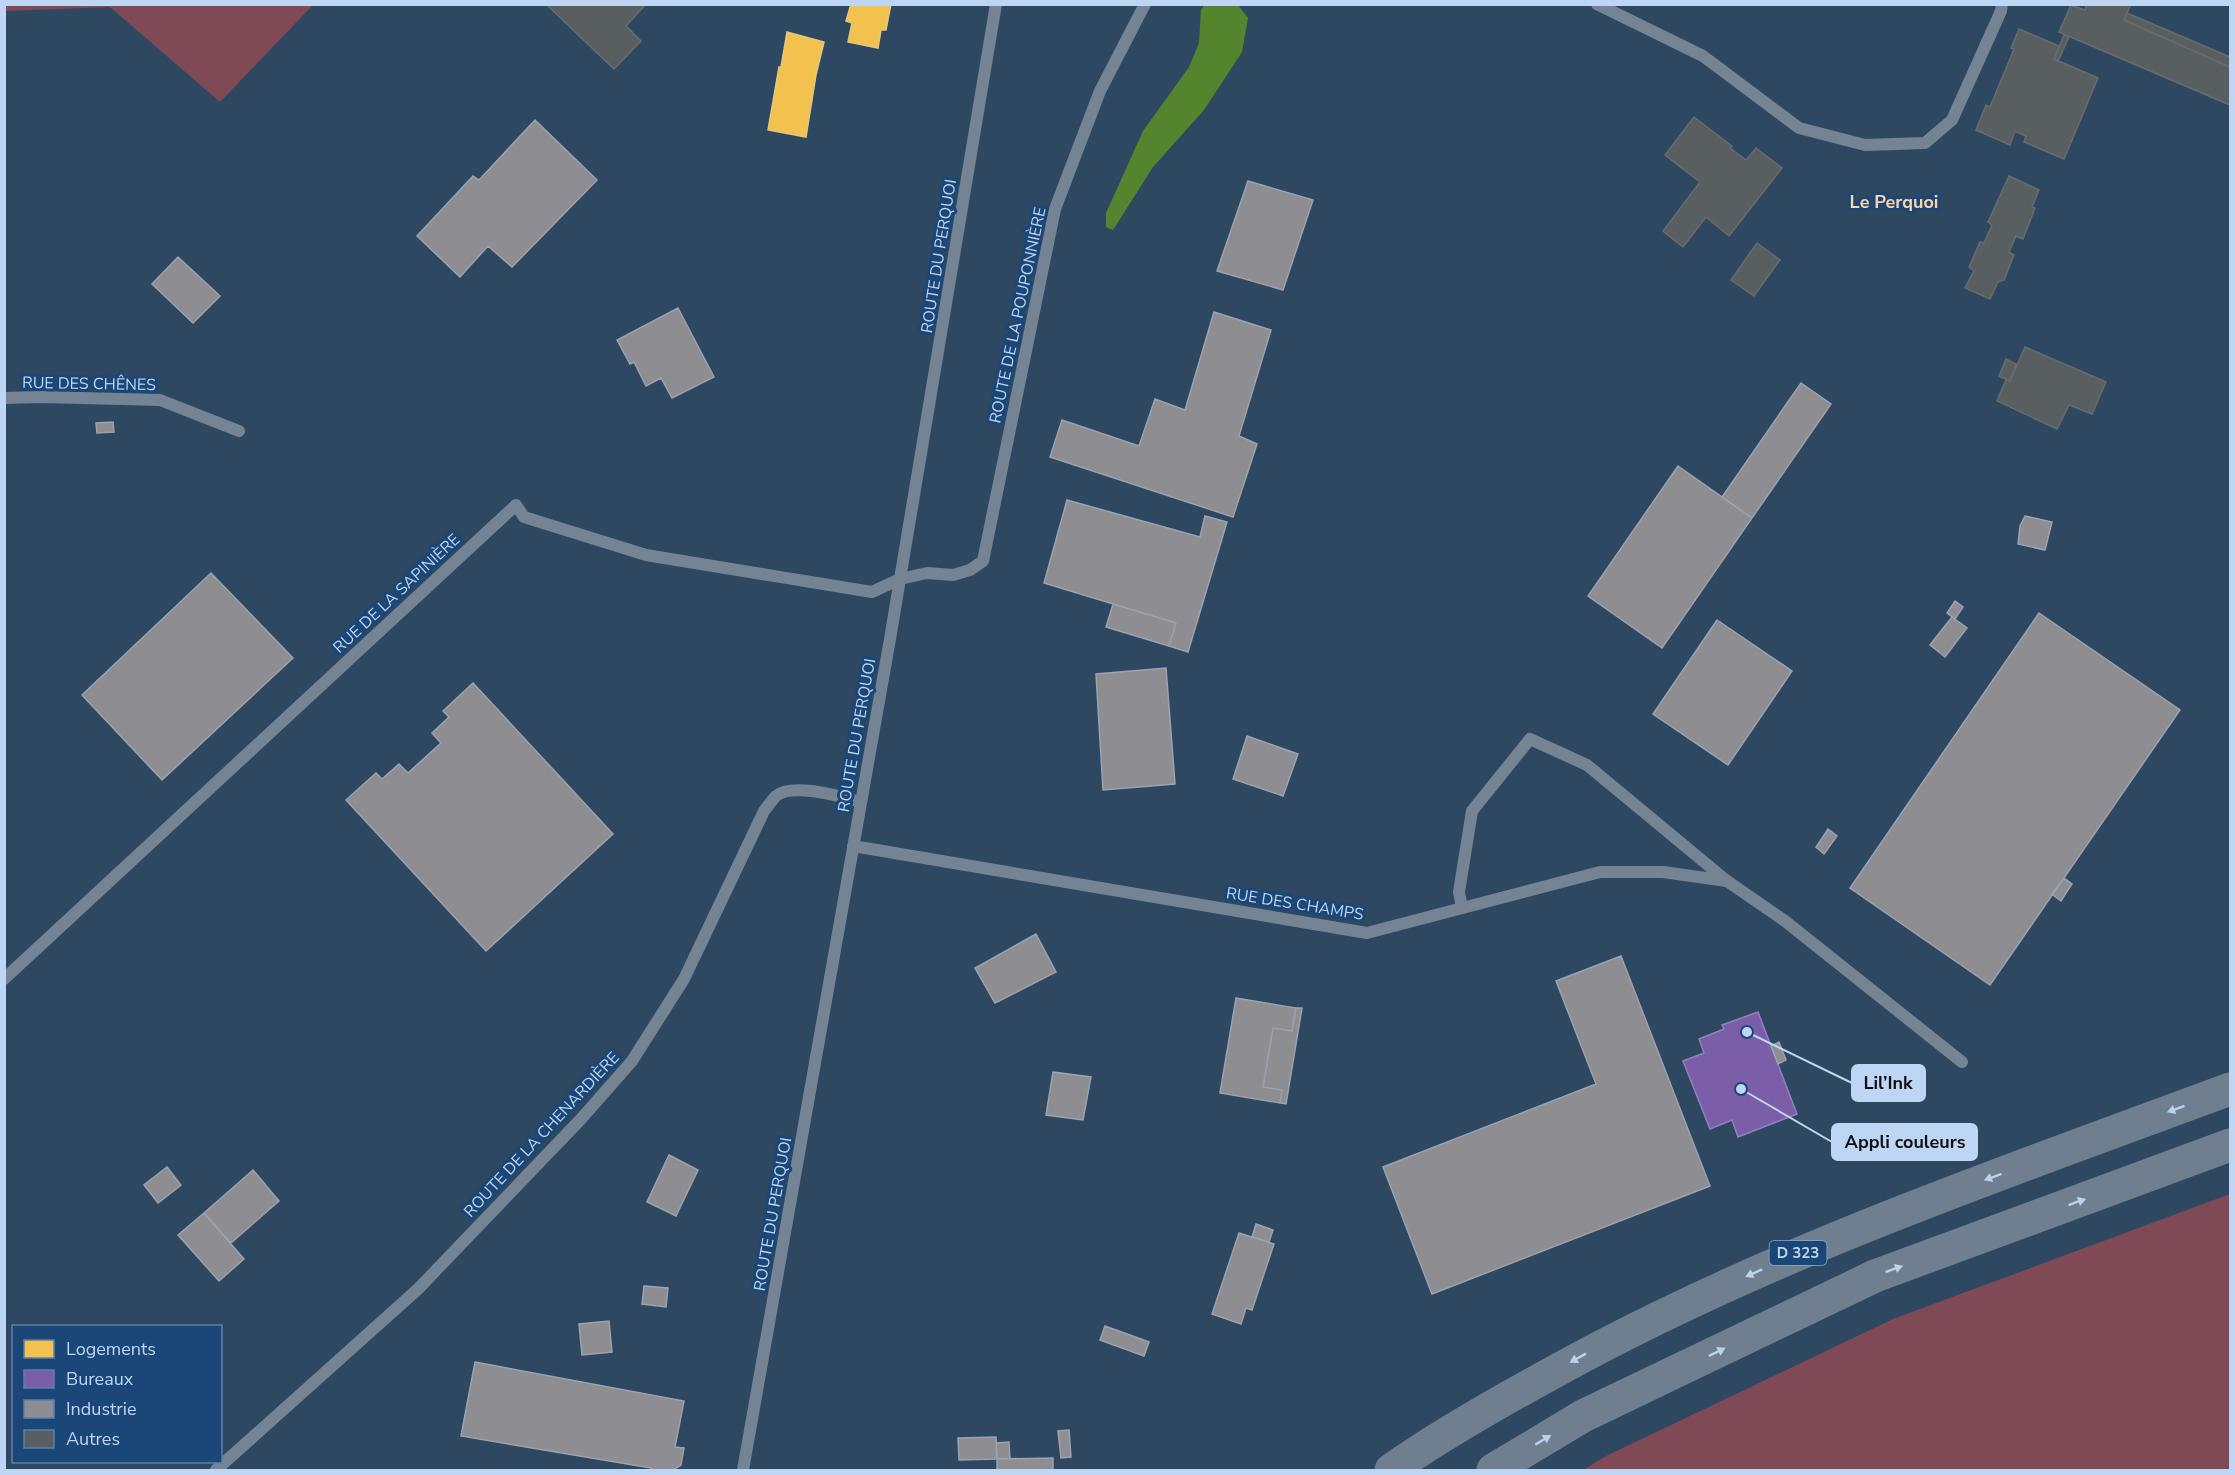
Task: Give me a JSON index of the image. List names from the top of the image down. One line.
{"streets":{"highway":["D 323"],"street":["ROUTE DU PERQUOI","ROUTE DE LA POUPONNIÈRE","RUE DES CHÊNES","RUE DE LA SAPINIÈRE","RUE DES CHAMPS","ROUTE DE LA CHENARDIÈRE"]},"crossings":[["ROUTE DU PERQUOI","ROUTE DE LA POUPONNIÈRE"],["ROUTE DU PERQUOI","RUE DE LA SAPINIÈRE"],["ROUTE DU PERQUOI","RUE DES CHAMPS"],["ROUTE DU PERQUOI","ROUTE DE LA CHENARDIÈRE"],["ROUTE DE LA POUPONNIÈRE","RUE DE LA SAPINIÈRE"]],"districts":["Le Perquoi"],"places":["Lil’Ink","Appli couleurs"],"legend":["Logements","Bureaux","Industrie","Autres"]}
